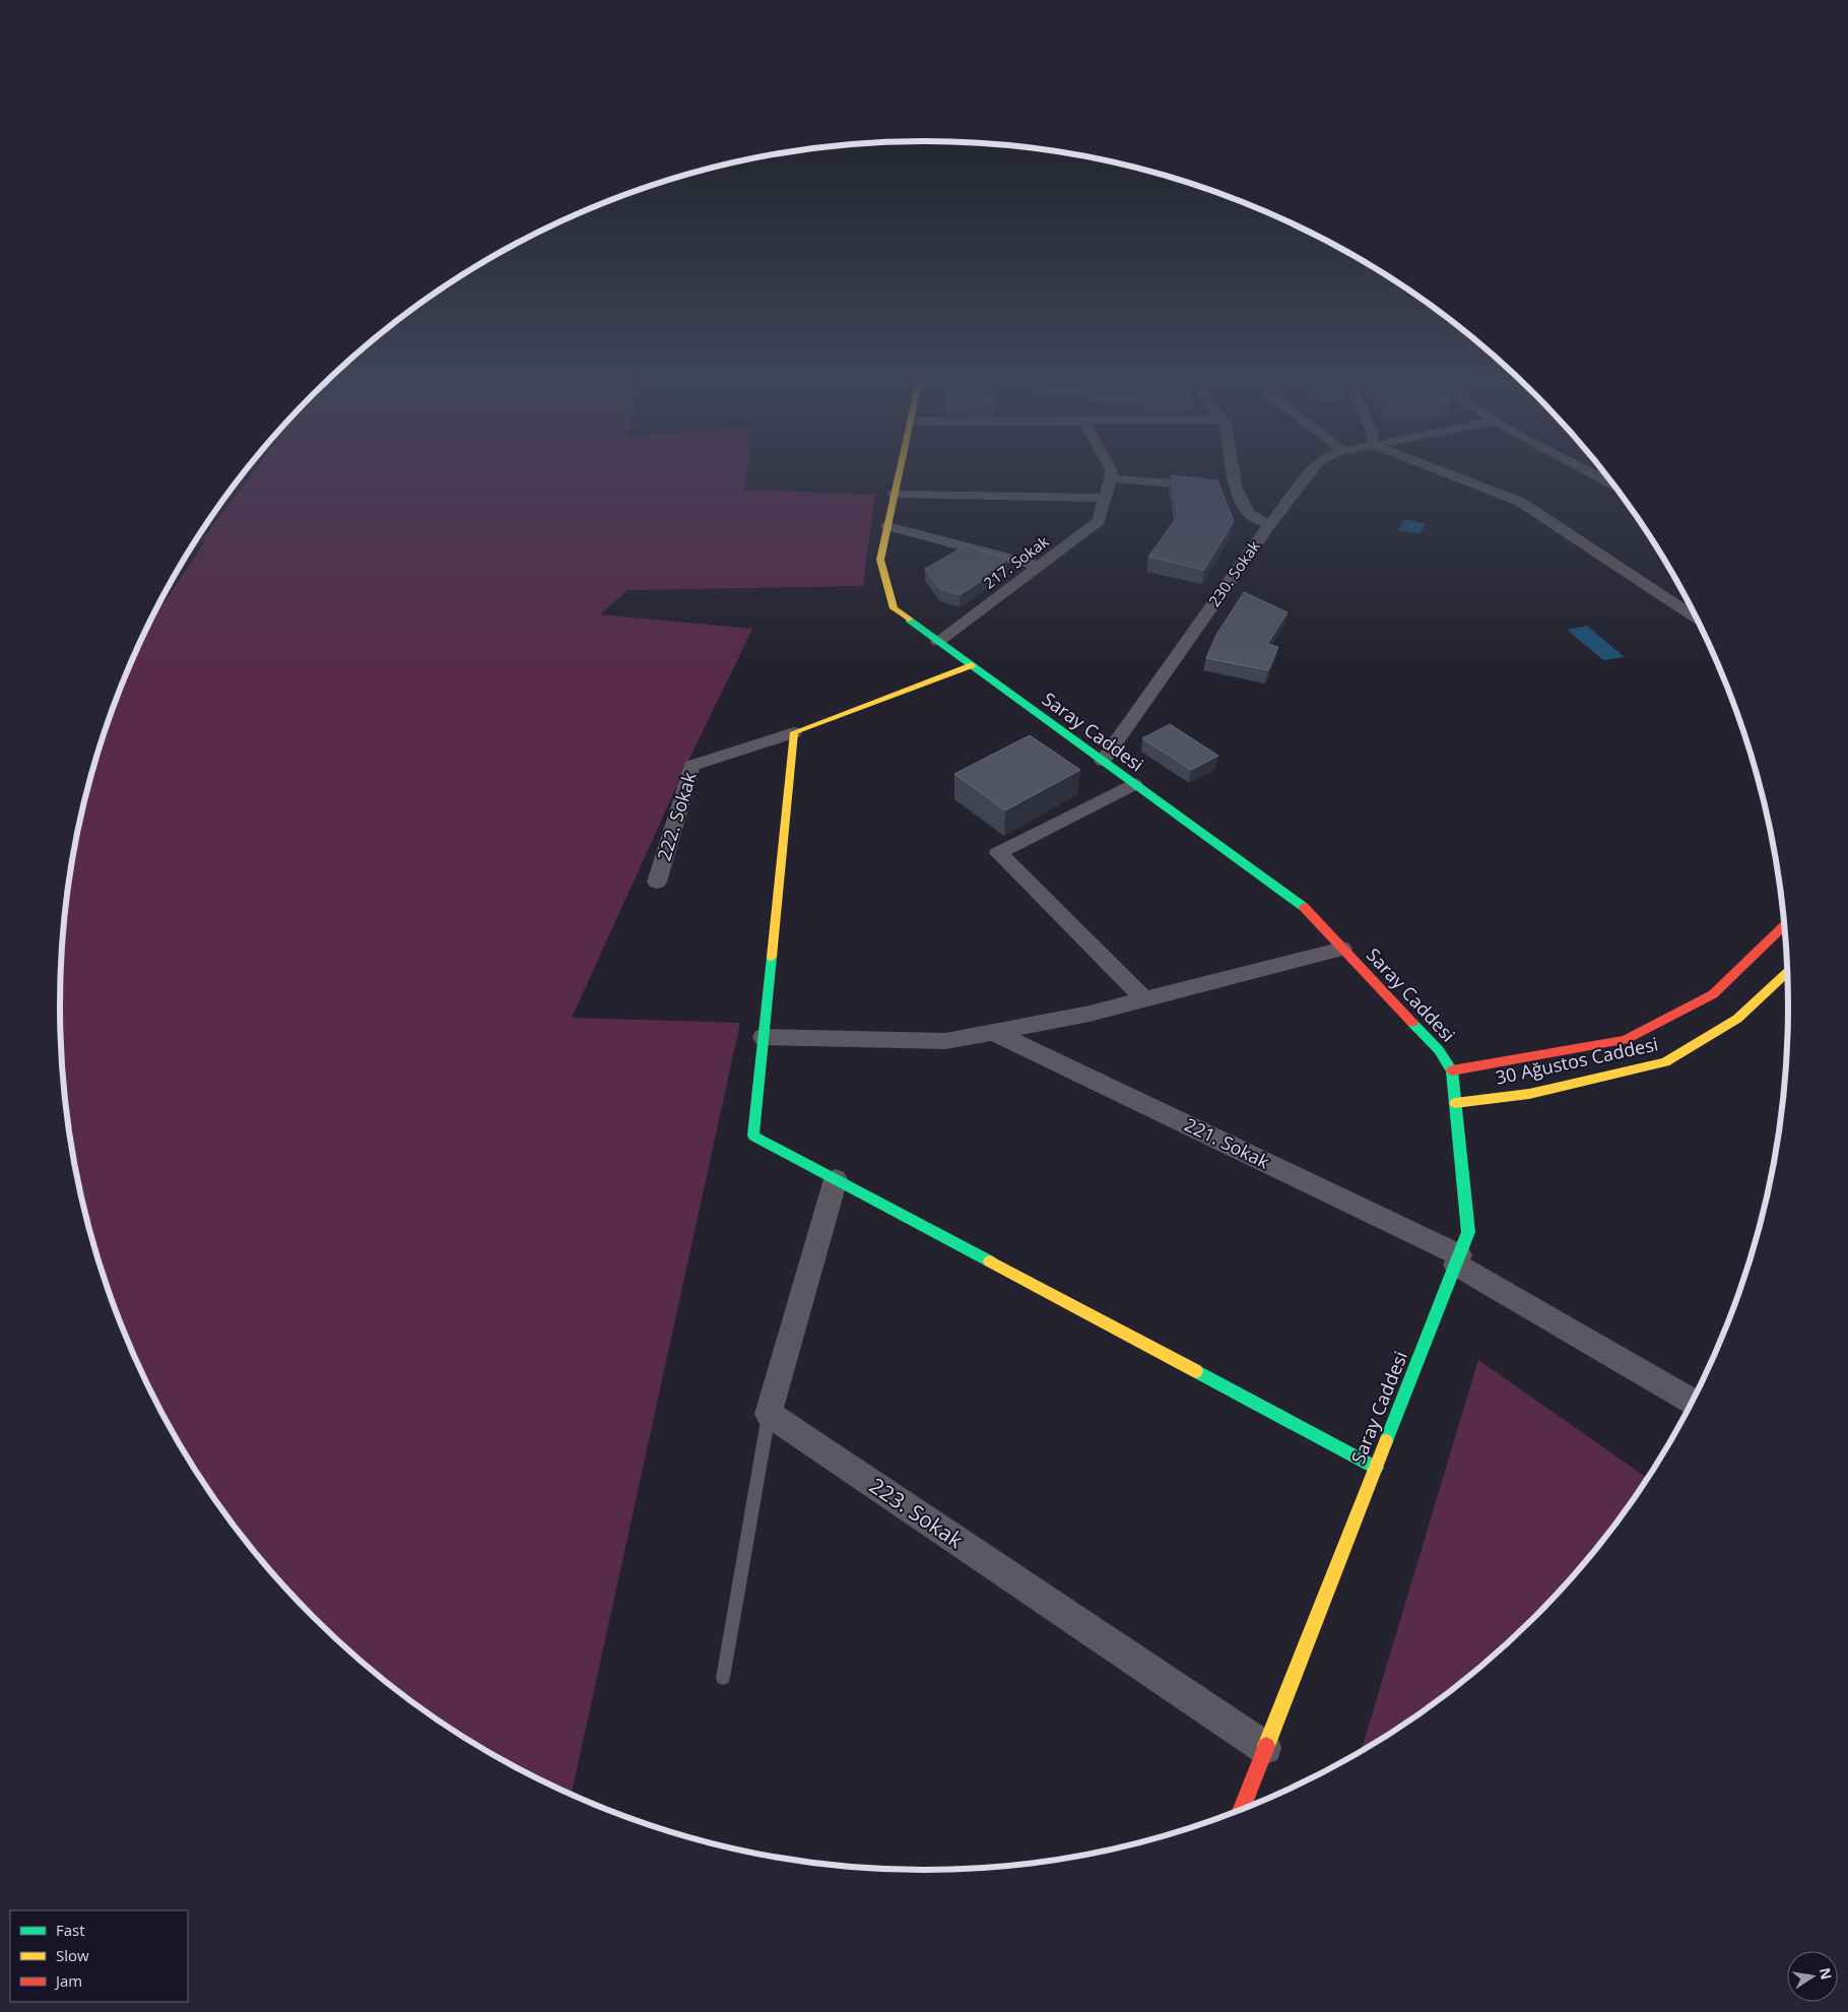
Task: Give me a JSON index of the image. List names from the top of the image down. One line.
{"streets":{"main road":["Saray Caddesi","30 Ağustos Caddesi"],"street":["217. Sokak","230. Sokak","222. Sokak","221. Sokak","223. Sokak"]},"crossings":[["217. Sokak","Saray Caddesi"],["230. Sokak","Saray Caddesi"],["Saray Caddesi","30 Ağustos Caddesi"],["Saray Caddesi","221. Sokak"],["Saray Caddesi","223. Sokak"]],"legend":["Fast","Slow","Jam"],"north":"right"}
